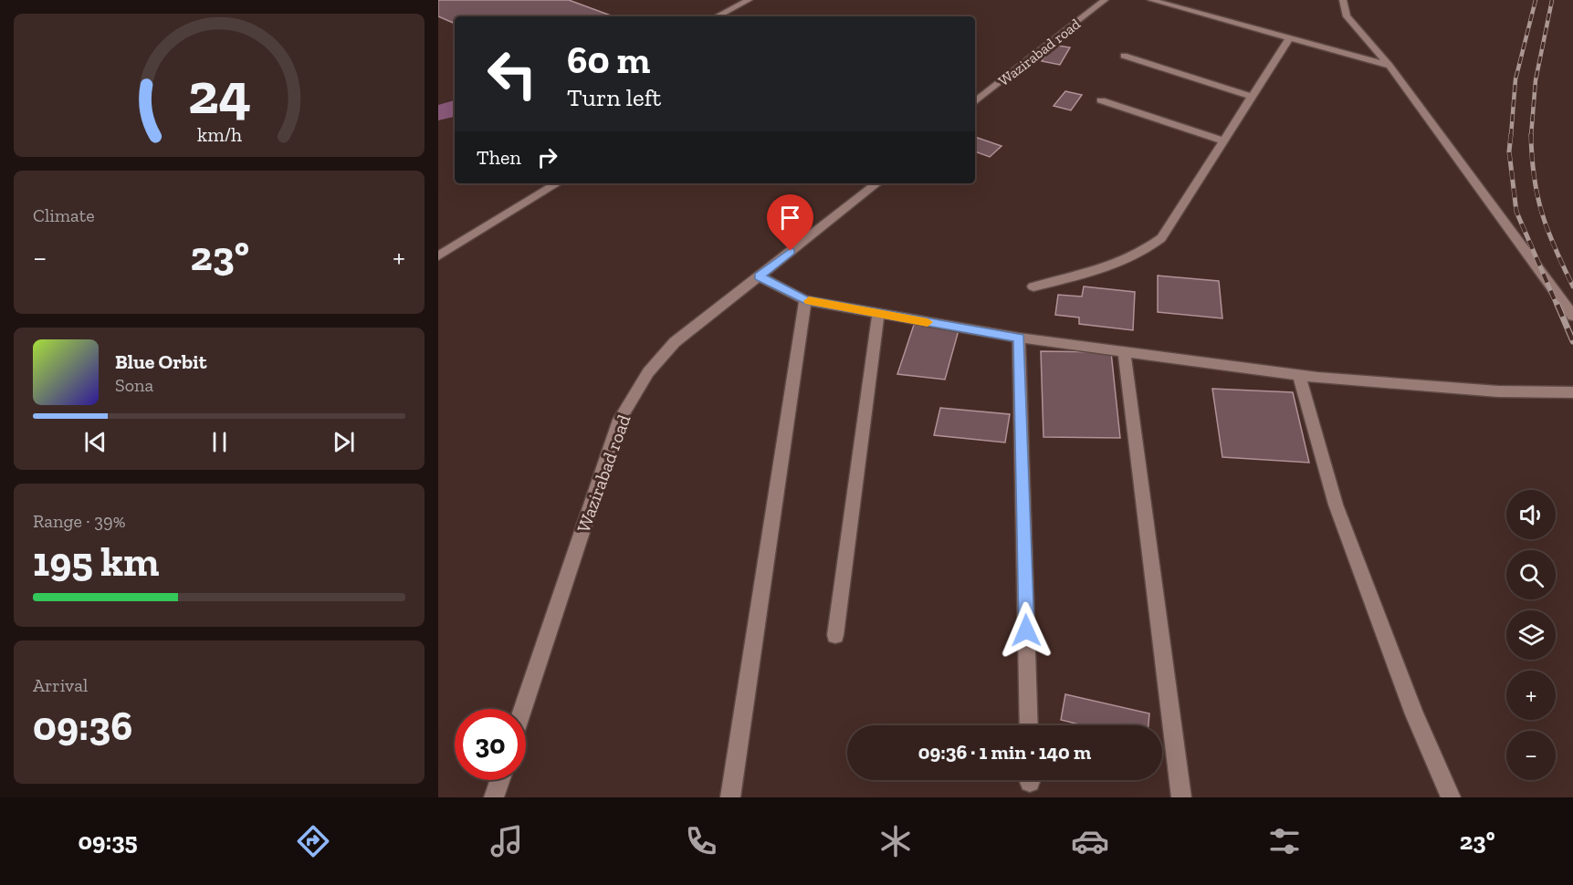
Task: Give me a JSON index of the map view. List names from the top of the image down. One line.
{"streets":{"street":["Wazirabad road"]},"page":{"turn":["60 m","Turn left"],"then":"Then","tile":["Climate",["Range · 39%","195 km"],["Arrival","09:36"]],"heat":["−","23°","+"],"song":["Blue Orbit","Sona"],"map_buttons":["+","−"],"limit":"30","trip":"09:36 · 1 min · 140 m","tabs":["09:35","23°"],"gauge":["24","km/h"]}}
